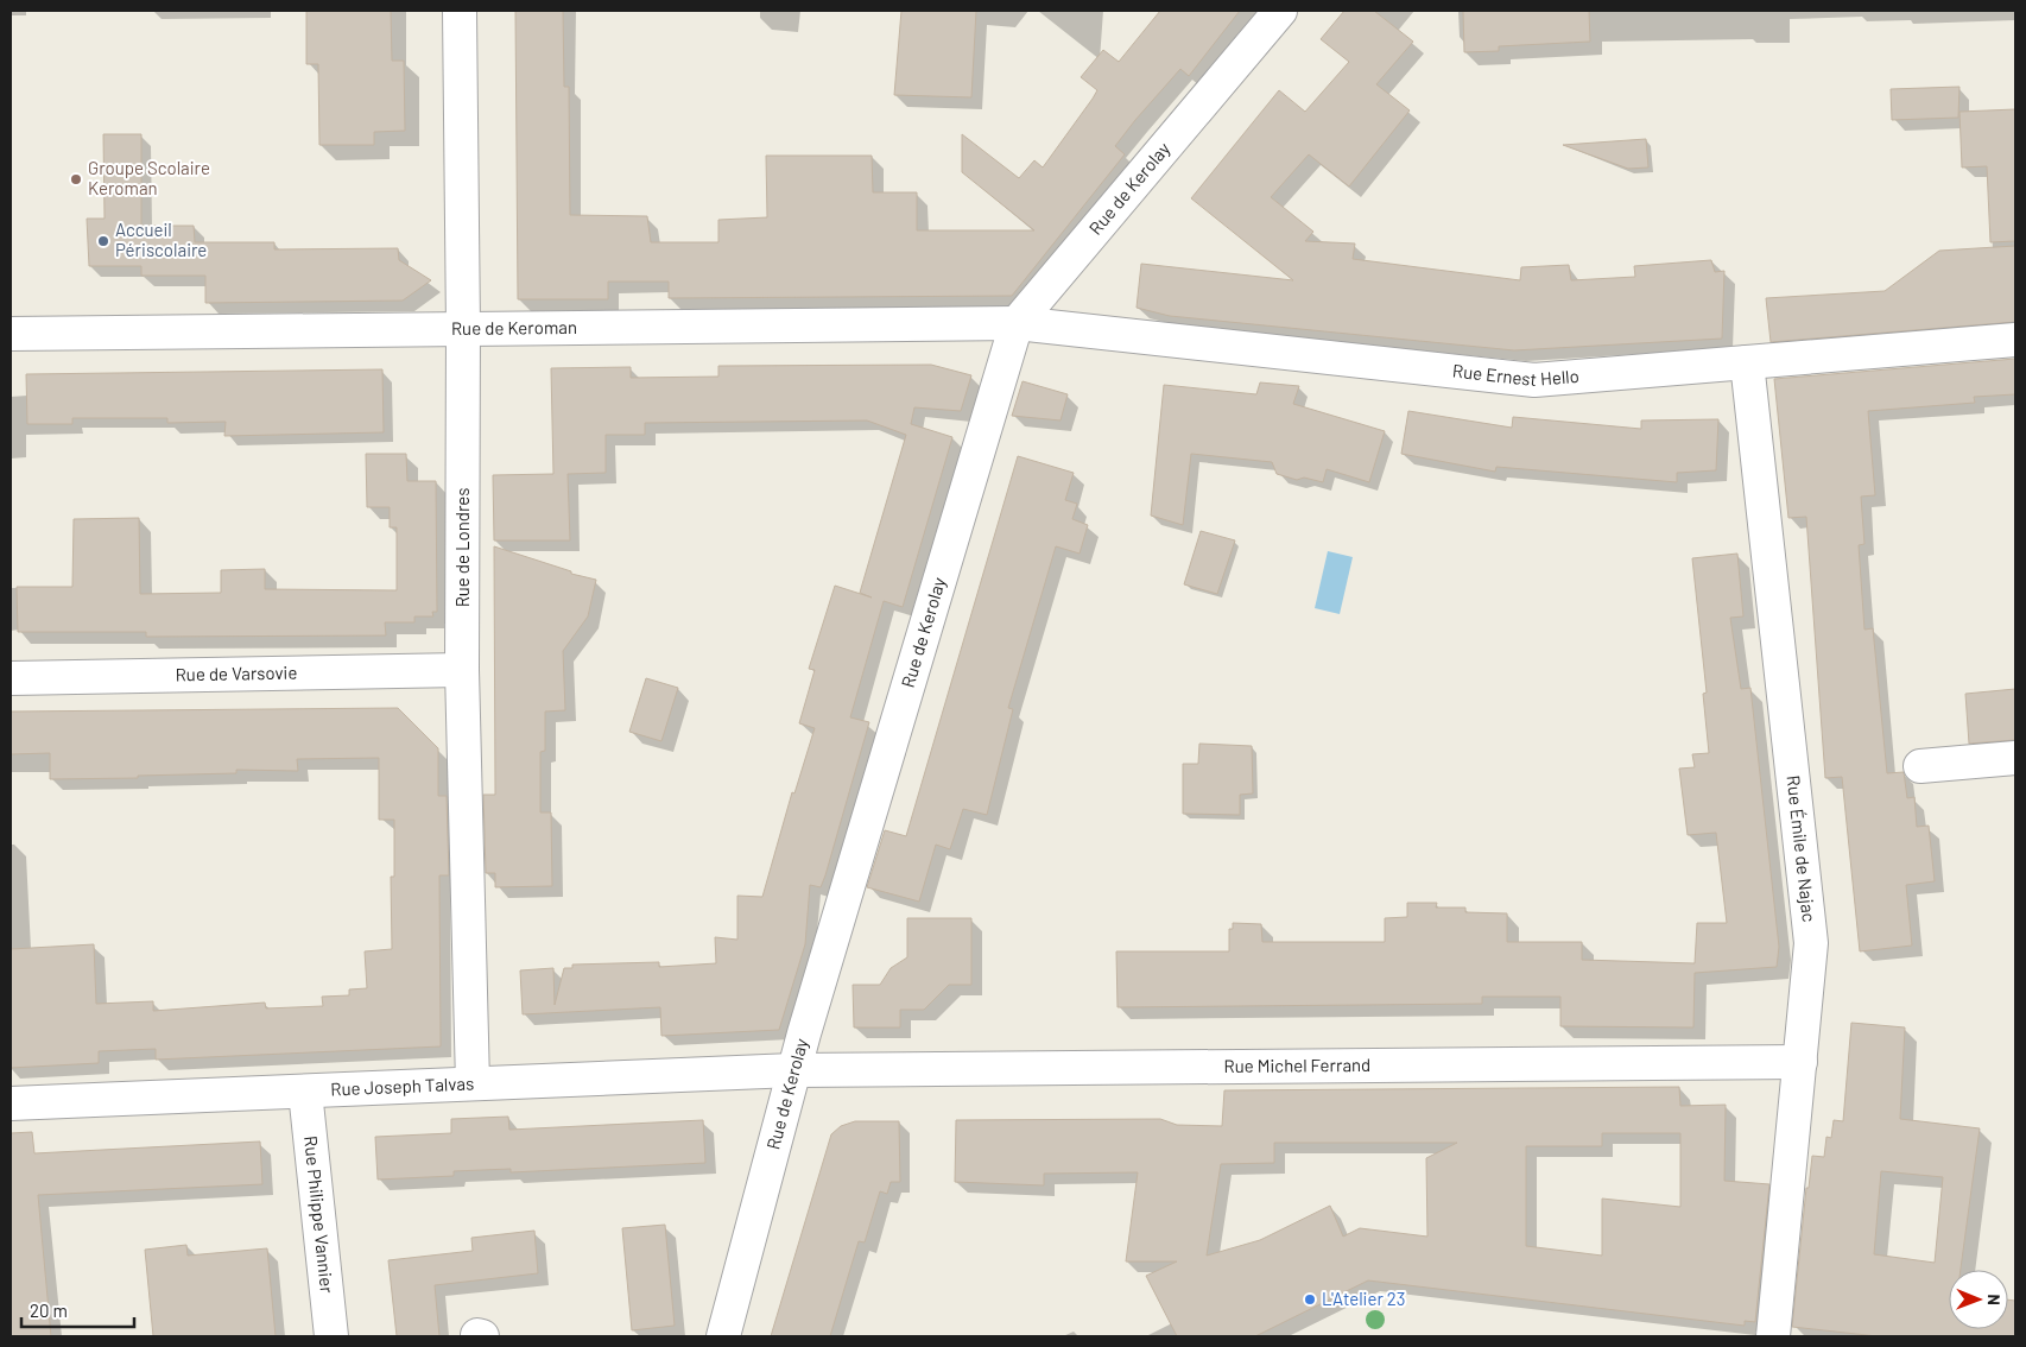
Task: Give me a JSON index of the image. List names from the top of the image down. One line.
{"streets":{"street":["Rue de Kerolay","Rue de Keroman","Rue Ernest Hello","Rue de Londres","Rue de Varsovie","Rue Émile de Najac","Rue Michel Ferrand","Rue Joseph Talvas","Rue Philippe Vannier"]},"crossings":[["Rue de Kerolay","Rue de Keroman"],["Rue de Kerolay","Rue Ernest Hello"],["Rue de Kerolay","Rue Michel Ferrand"],["Rue de Kerolay","Rue Joseph Talvas"],["Rue de Keroman","Rue Ernest Hello"],["Rue de Keroman","Rue de Londres"],["Rue Ernest Hello","Rue Émile de Najac"],["Rue de Londres","Rue de Varsovie"],["Rue de Londres","Rue Joseph Talvas"],["Rue Émile de Najac","Rue Michel Ferrand"],["Rue Michel Ferrand","Rue Joseph Talvas"],["Rue Joseph Talvas","Rue Philippe Vannier"]],"places":["Groupe Scolaire Keroman","Accueil Périscolaire","L'Atelier 23"],"scale_bar":"20 m","north":"right"}
